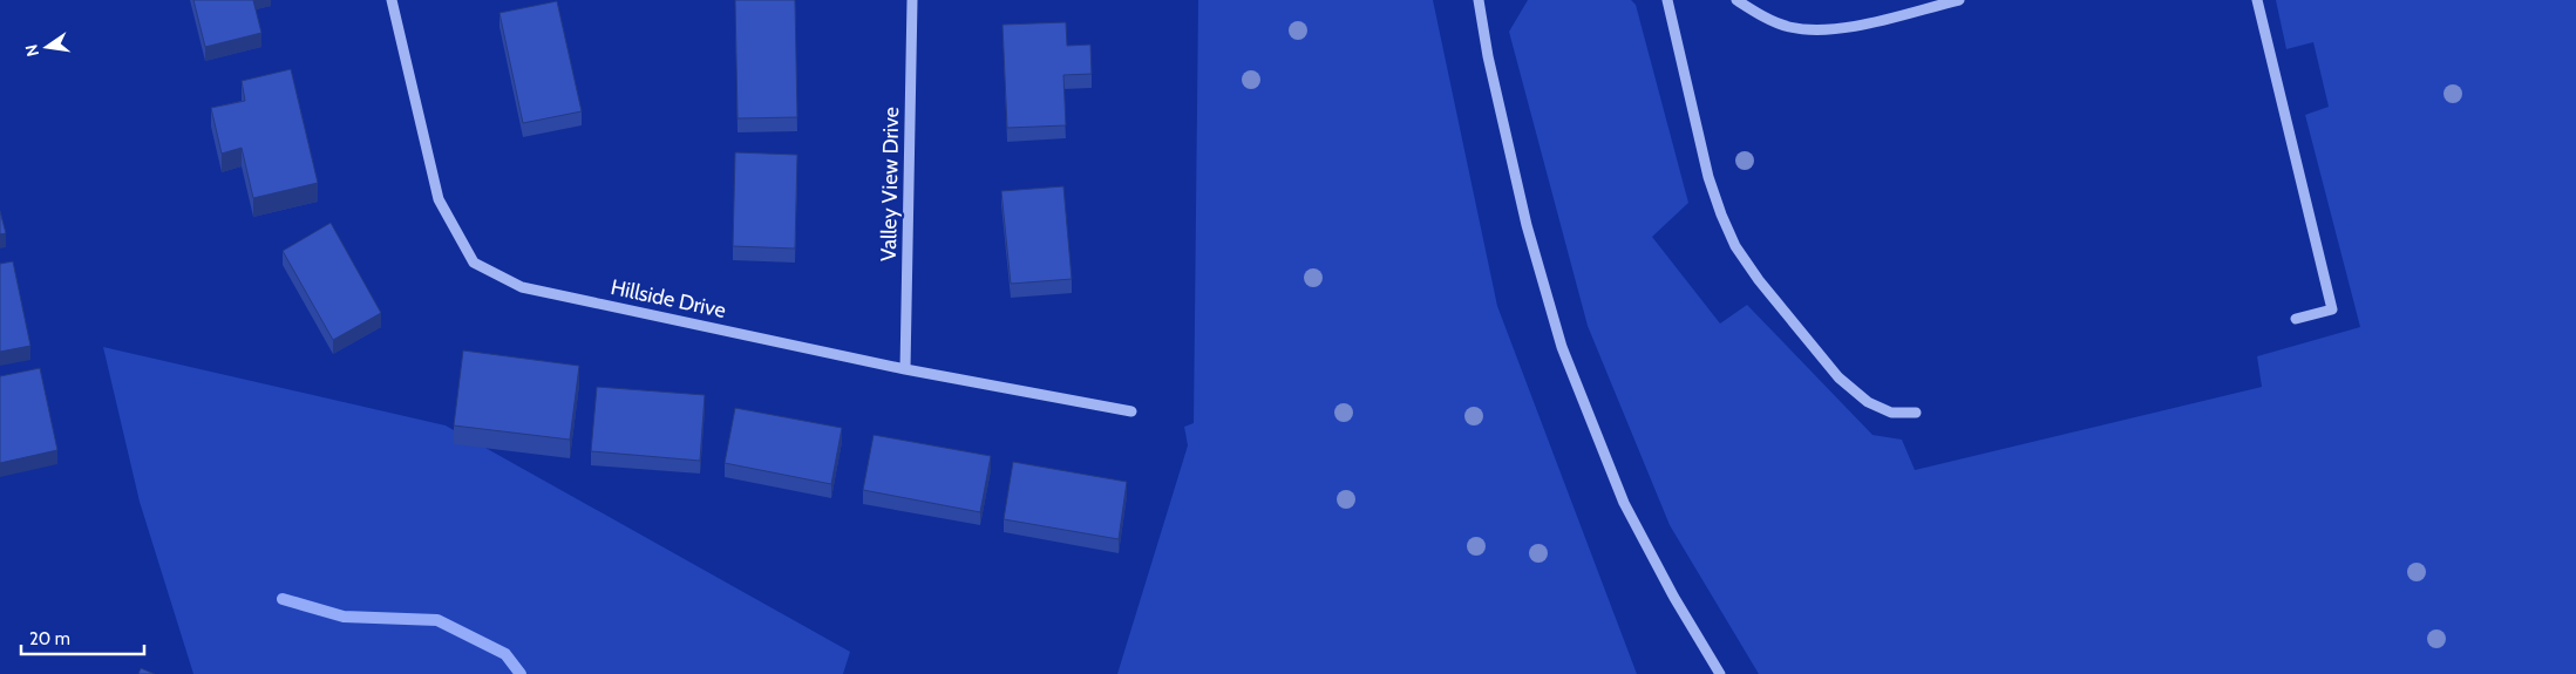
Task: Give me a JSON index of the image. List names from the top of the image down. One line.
{"streets":{"street":["Valley View Drive","Hillside Drive"]},"crossings":[["Valley View Drive","Hillside Drive"]],"scale_bar":"20 m","north":"left"}
